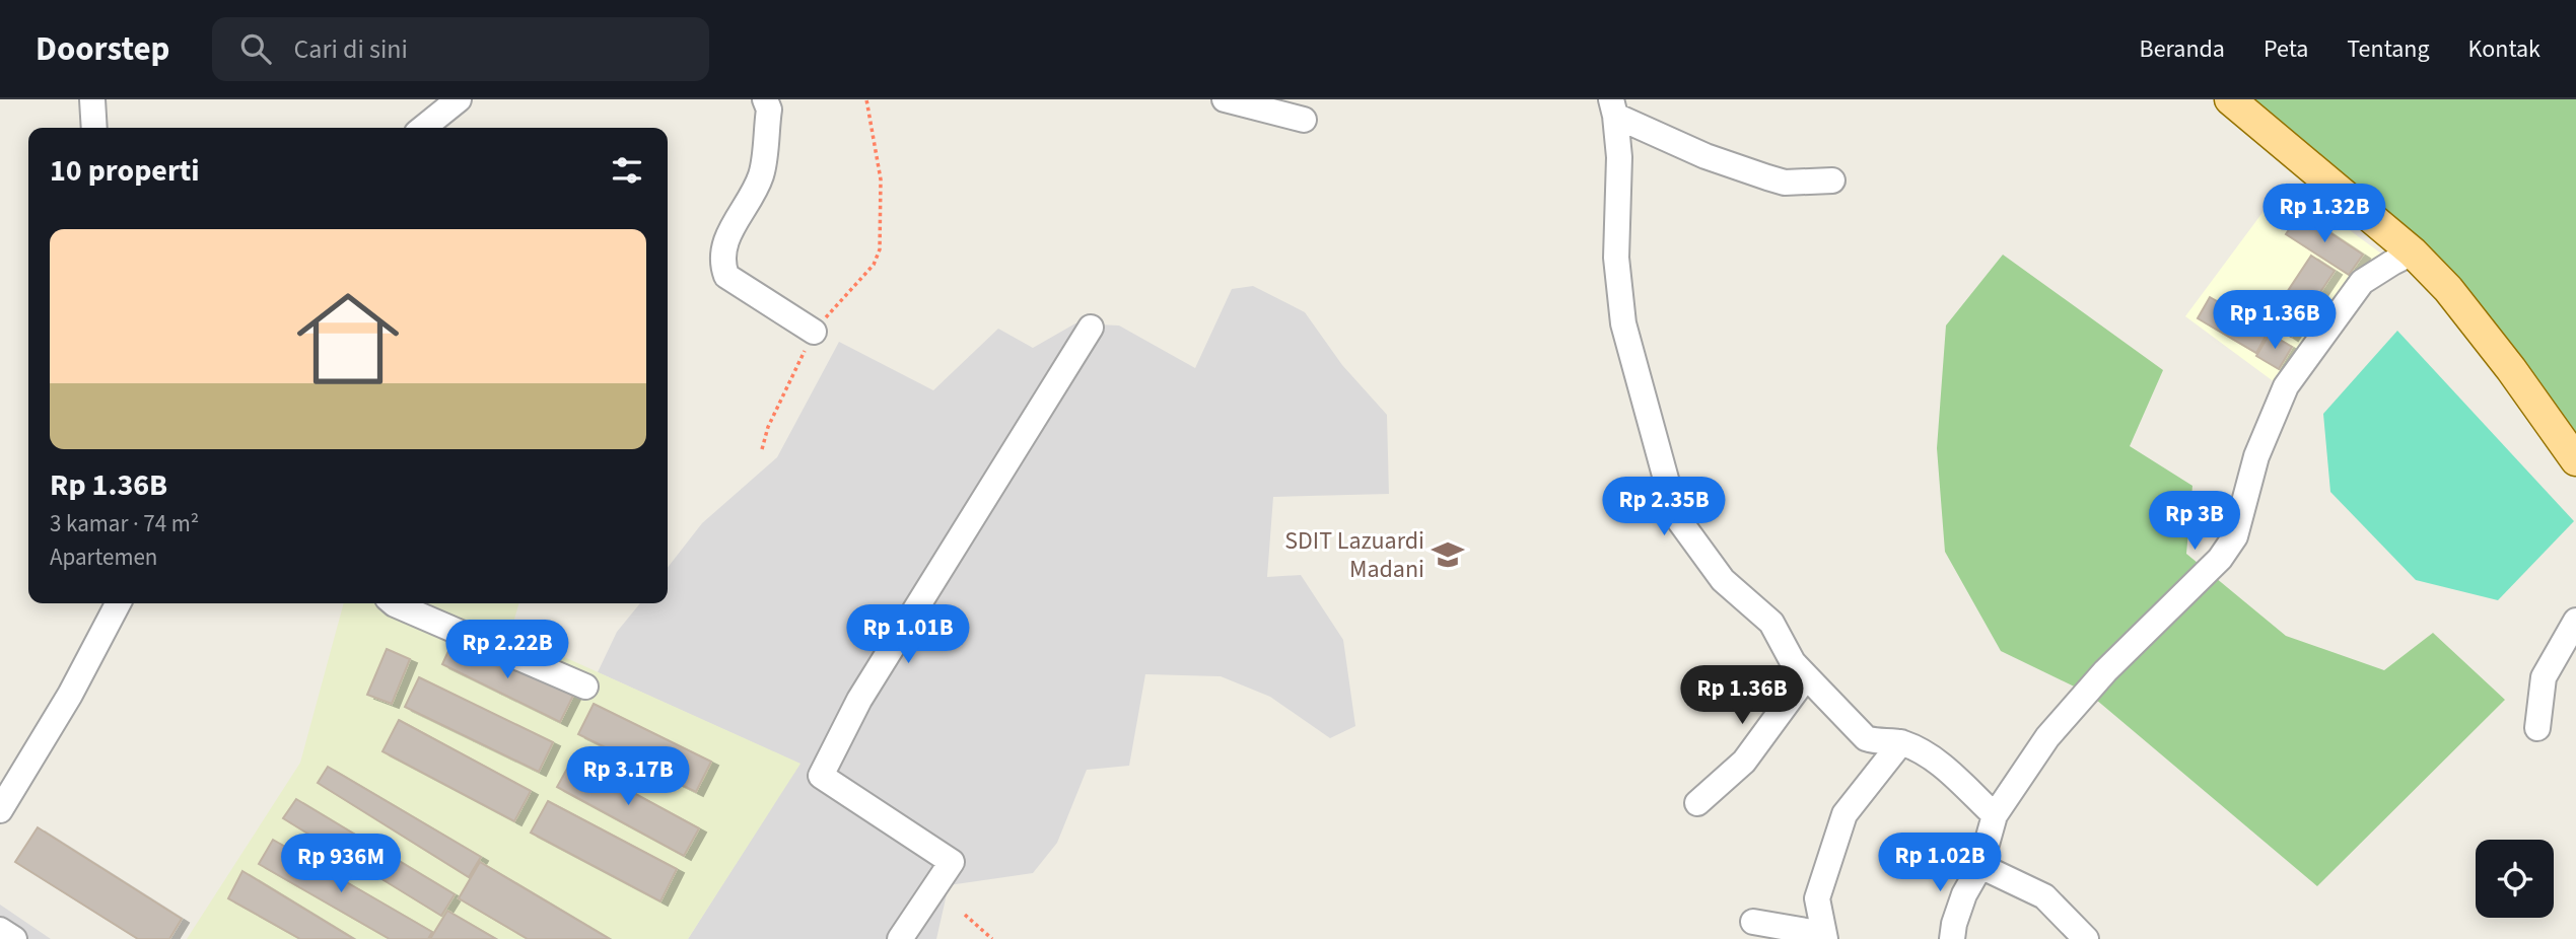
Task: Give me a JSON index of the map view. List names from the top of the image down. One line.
{"places":{"school or university":["SDIT Lazuardi Madani"]},"page":{"header":"Doorstep","search":"Cari di sini","nav":["Beranda","Peta","Tentang","Kontak"],"heading":"10 properti","price":["Rp 1.32B","Rp 1.36B","Rp 2.35B","Rp 3B","Rp 1.01B","Rp 2.22B","Rp 1.36B","Rp 3.17B","Rp 1.02B","Rp 936M"],"list":[{"name":"Rp 1.36B","note":"3 kamar · 74 m² · Apartemen"}]}}
